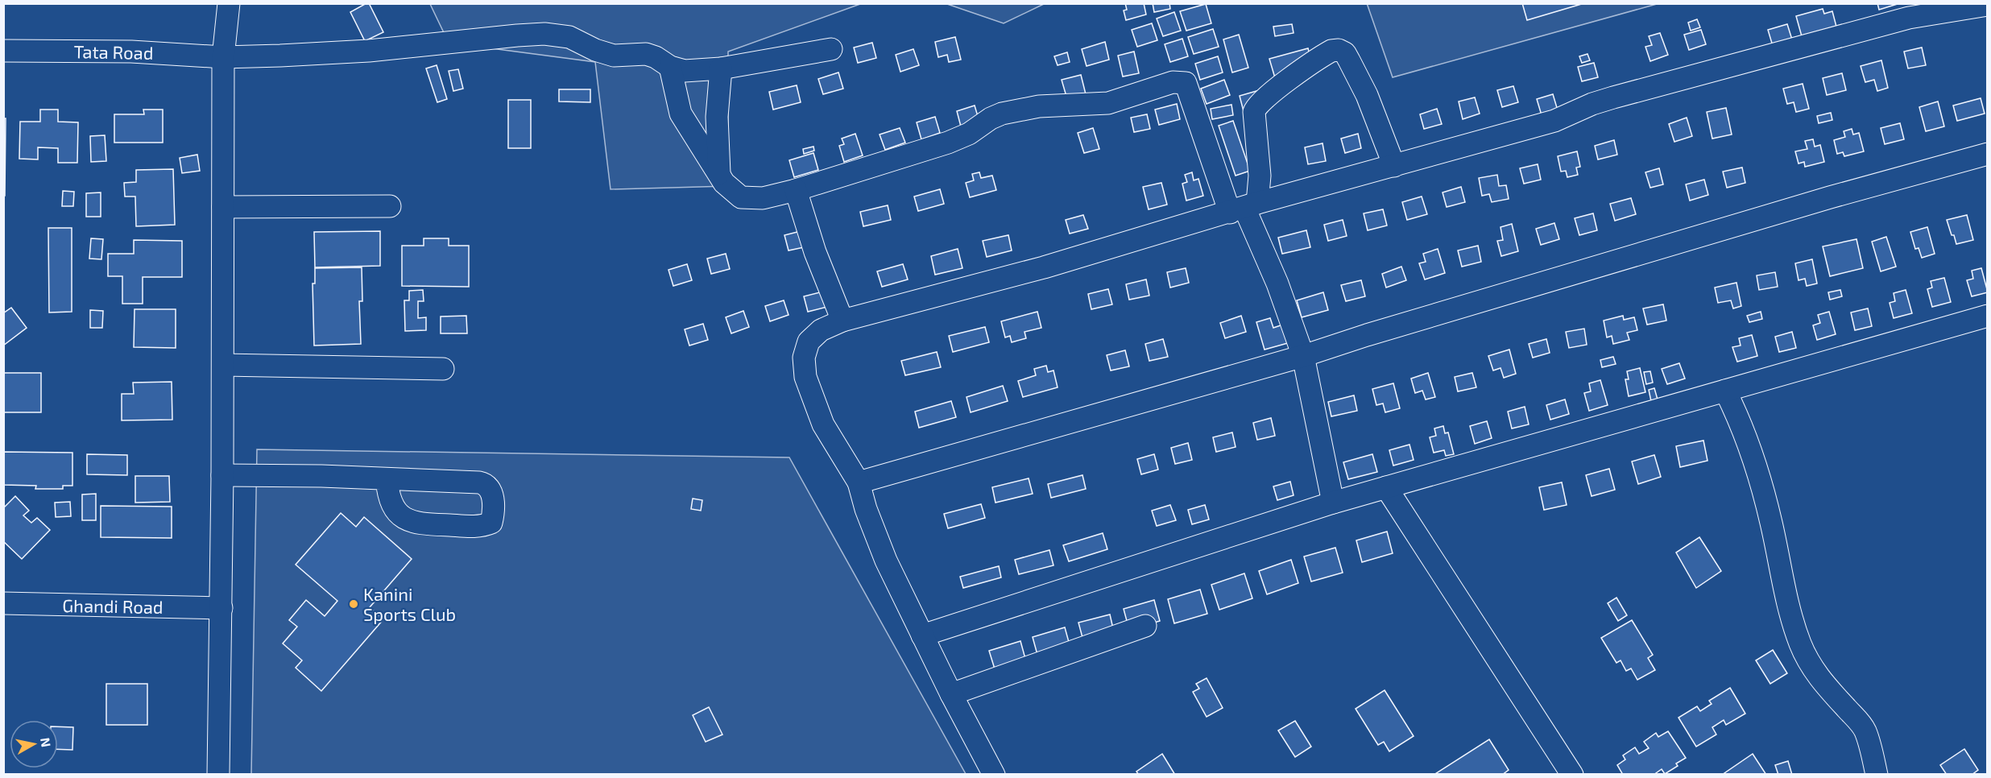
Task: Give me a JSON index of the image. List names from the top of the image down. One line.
{"streets":{"street":["Tata Road","Ghandi Road"]},"places":["Kanini Sports Club"],"north":"right"}
